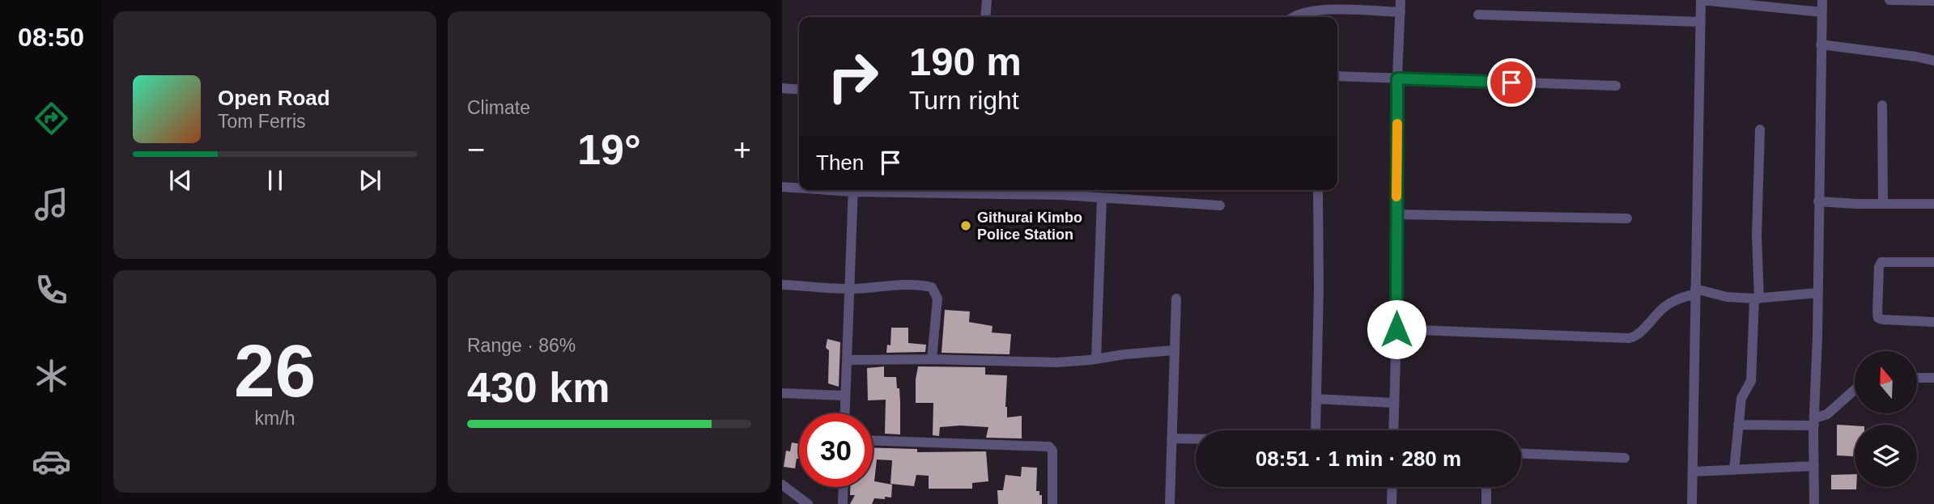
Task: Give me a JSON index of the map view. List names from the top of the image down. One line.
{"places":["Githurai Kimbo Police Station"],"north":"top","page":{"tabs":"08:50","tile":["Climate",["26","km/h"],["Range · 86%","430 km"]],"turn":["190 m","Turn right"],"song":["Open Road","Tom Ferris"],"heat":["−","19°","+"],"then":"Then","limit":"30","trip":"08:51 · 1 min · 280 m"}}
